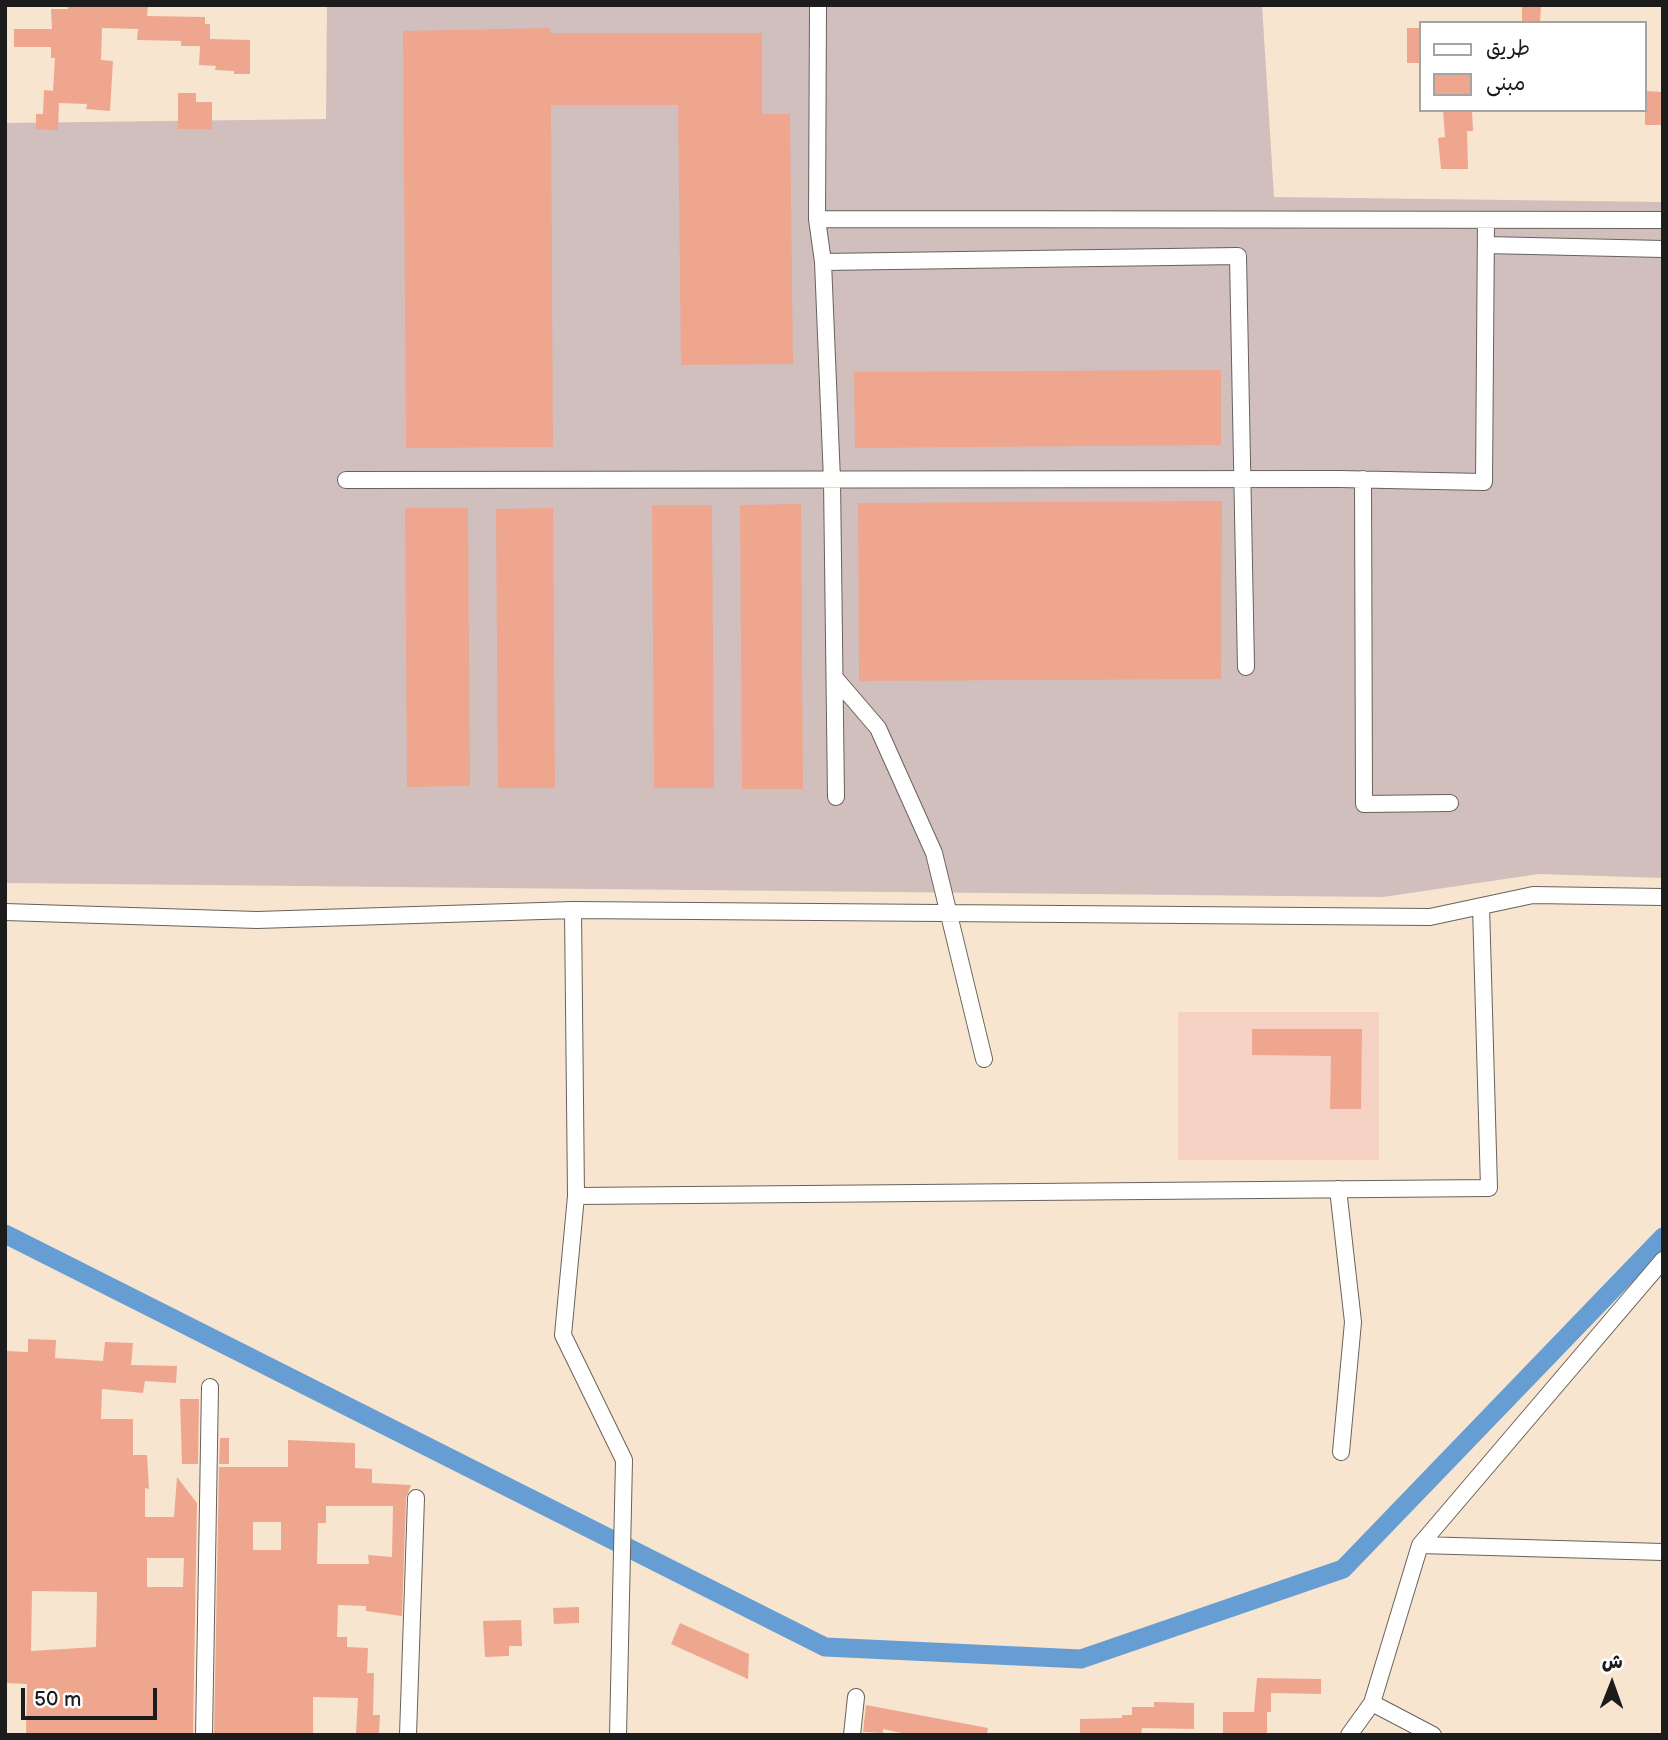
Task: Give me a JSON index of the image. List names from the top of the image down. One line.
{"legend":["طريق","مبنى"],"scale_bar":"50 m","north":"top"}
